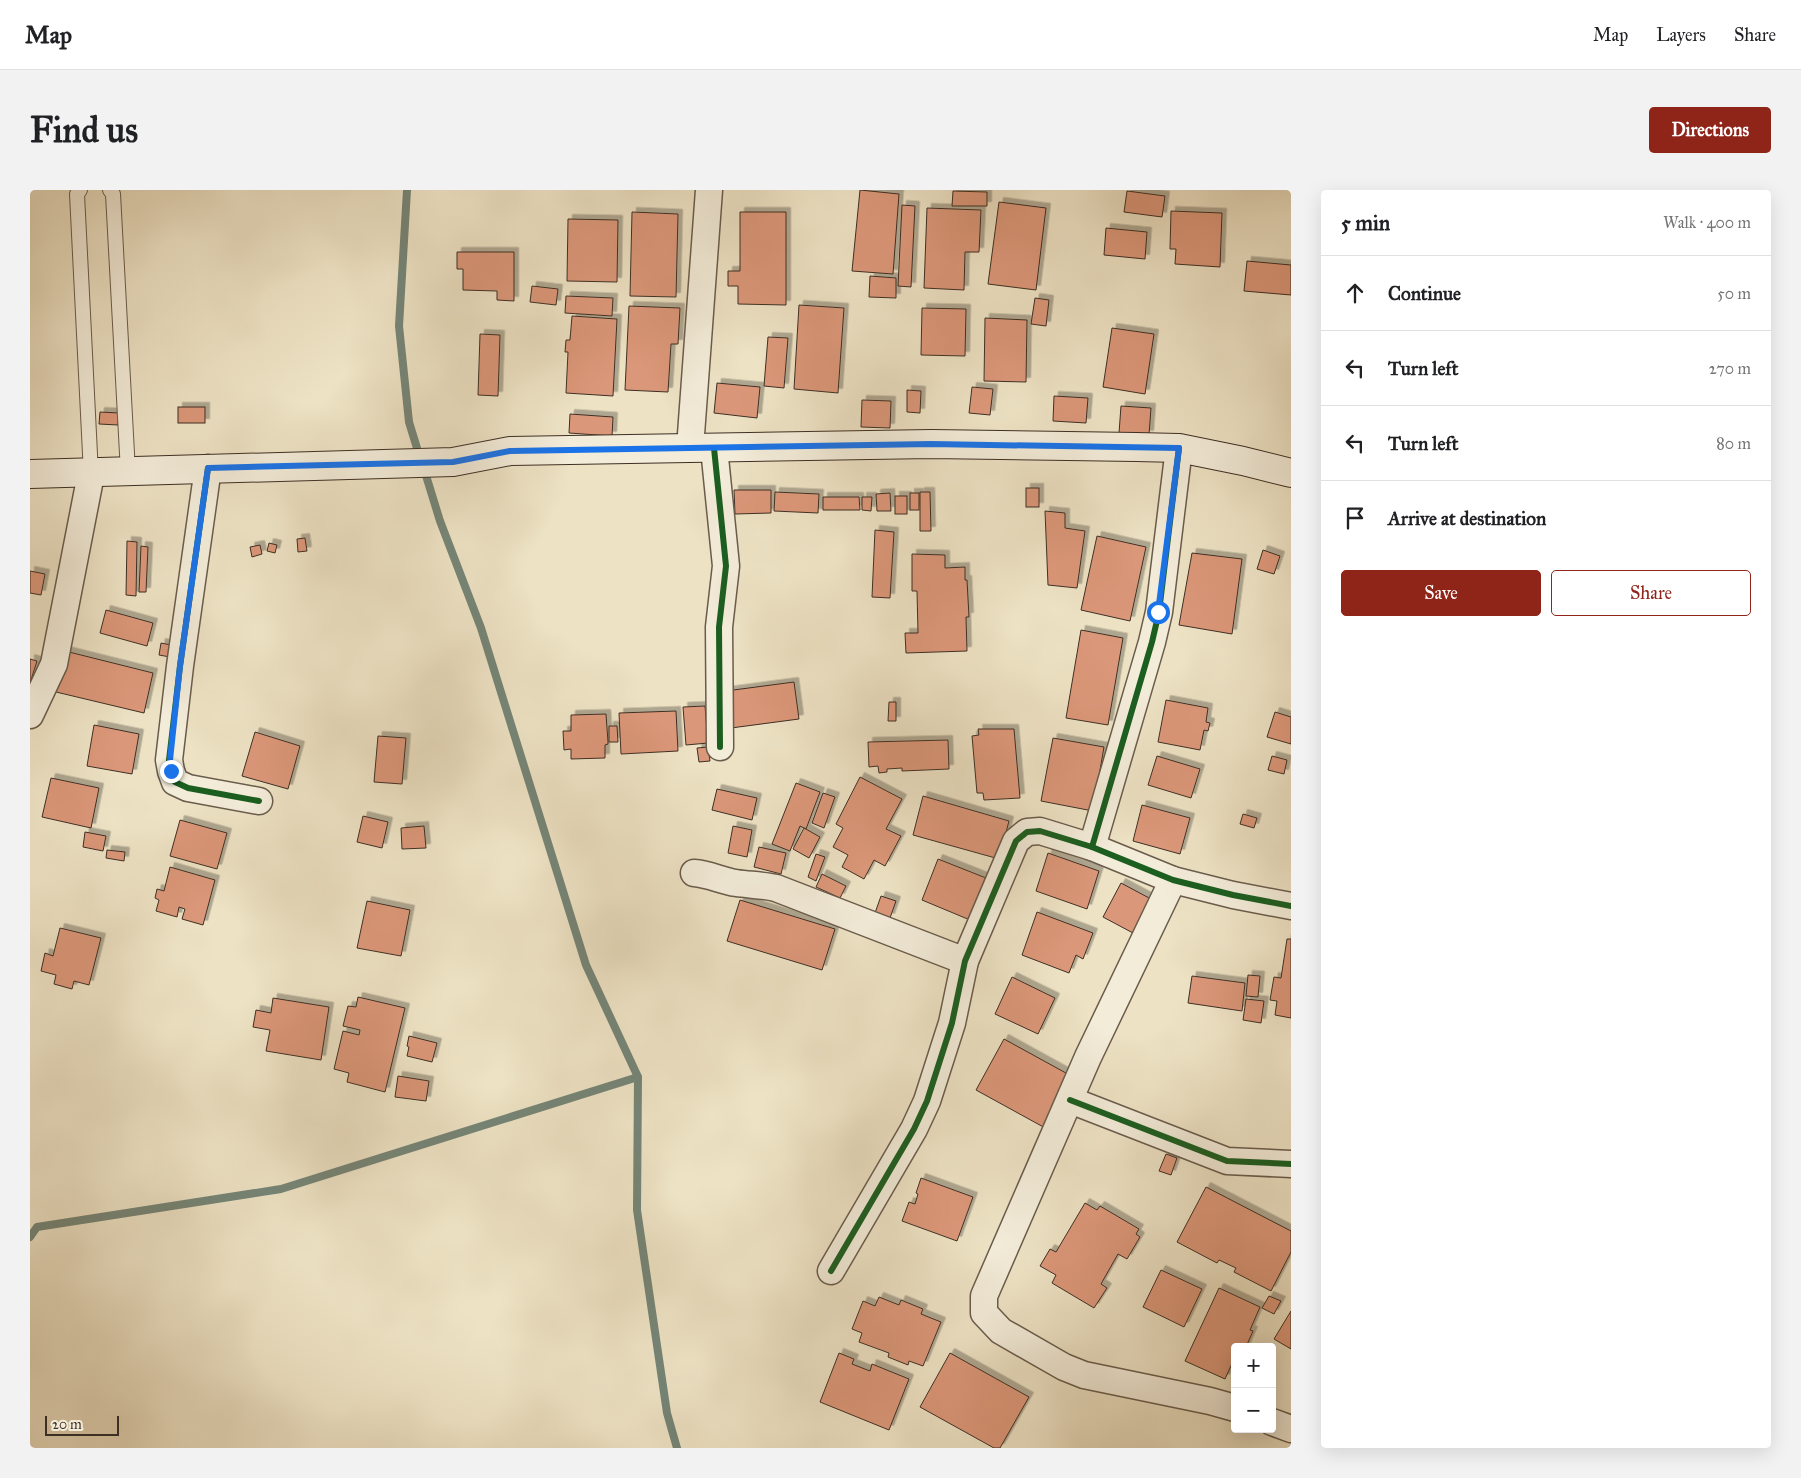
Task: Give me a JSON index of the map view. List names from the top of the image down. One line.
{"scale_bar":"20 m","page":{"header":"Map","nav":["Map","Layers","Share"],"buttons":["Directions",["Save","Share"]],"title":"Find us","heading":["5 min","Walk · 400 m"],"list":[["Continue","50 m"],["Turn left","270 m"],["Turn left","80 m"],"Arrive at destination"],"map_buttons":["+","−"],"scale":"20 m"}}
